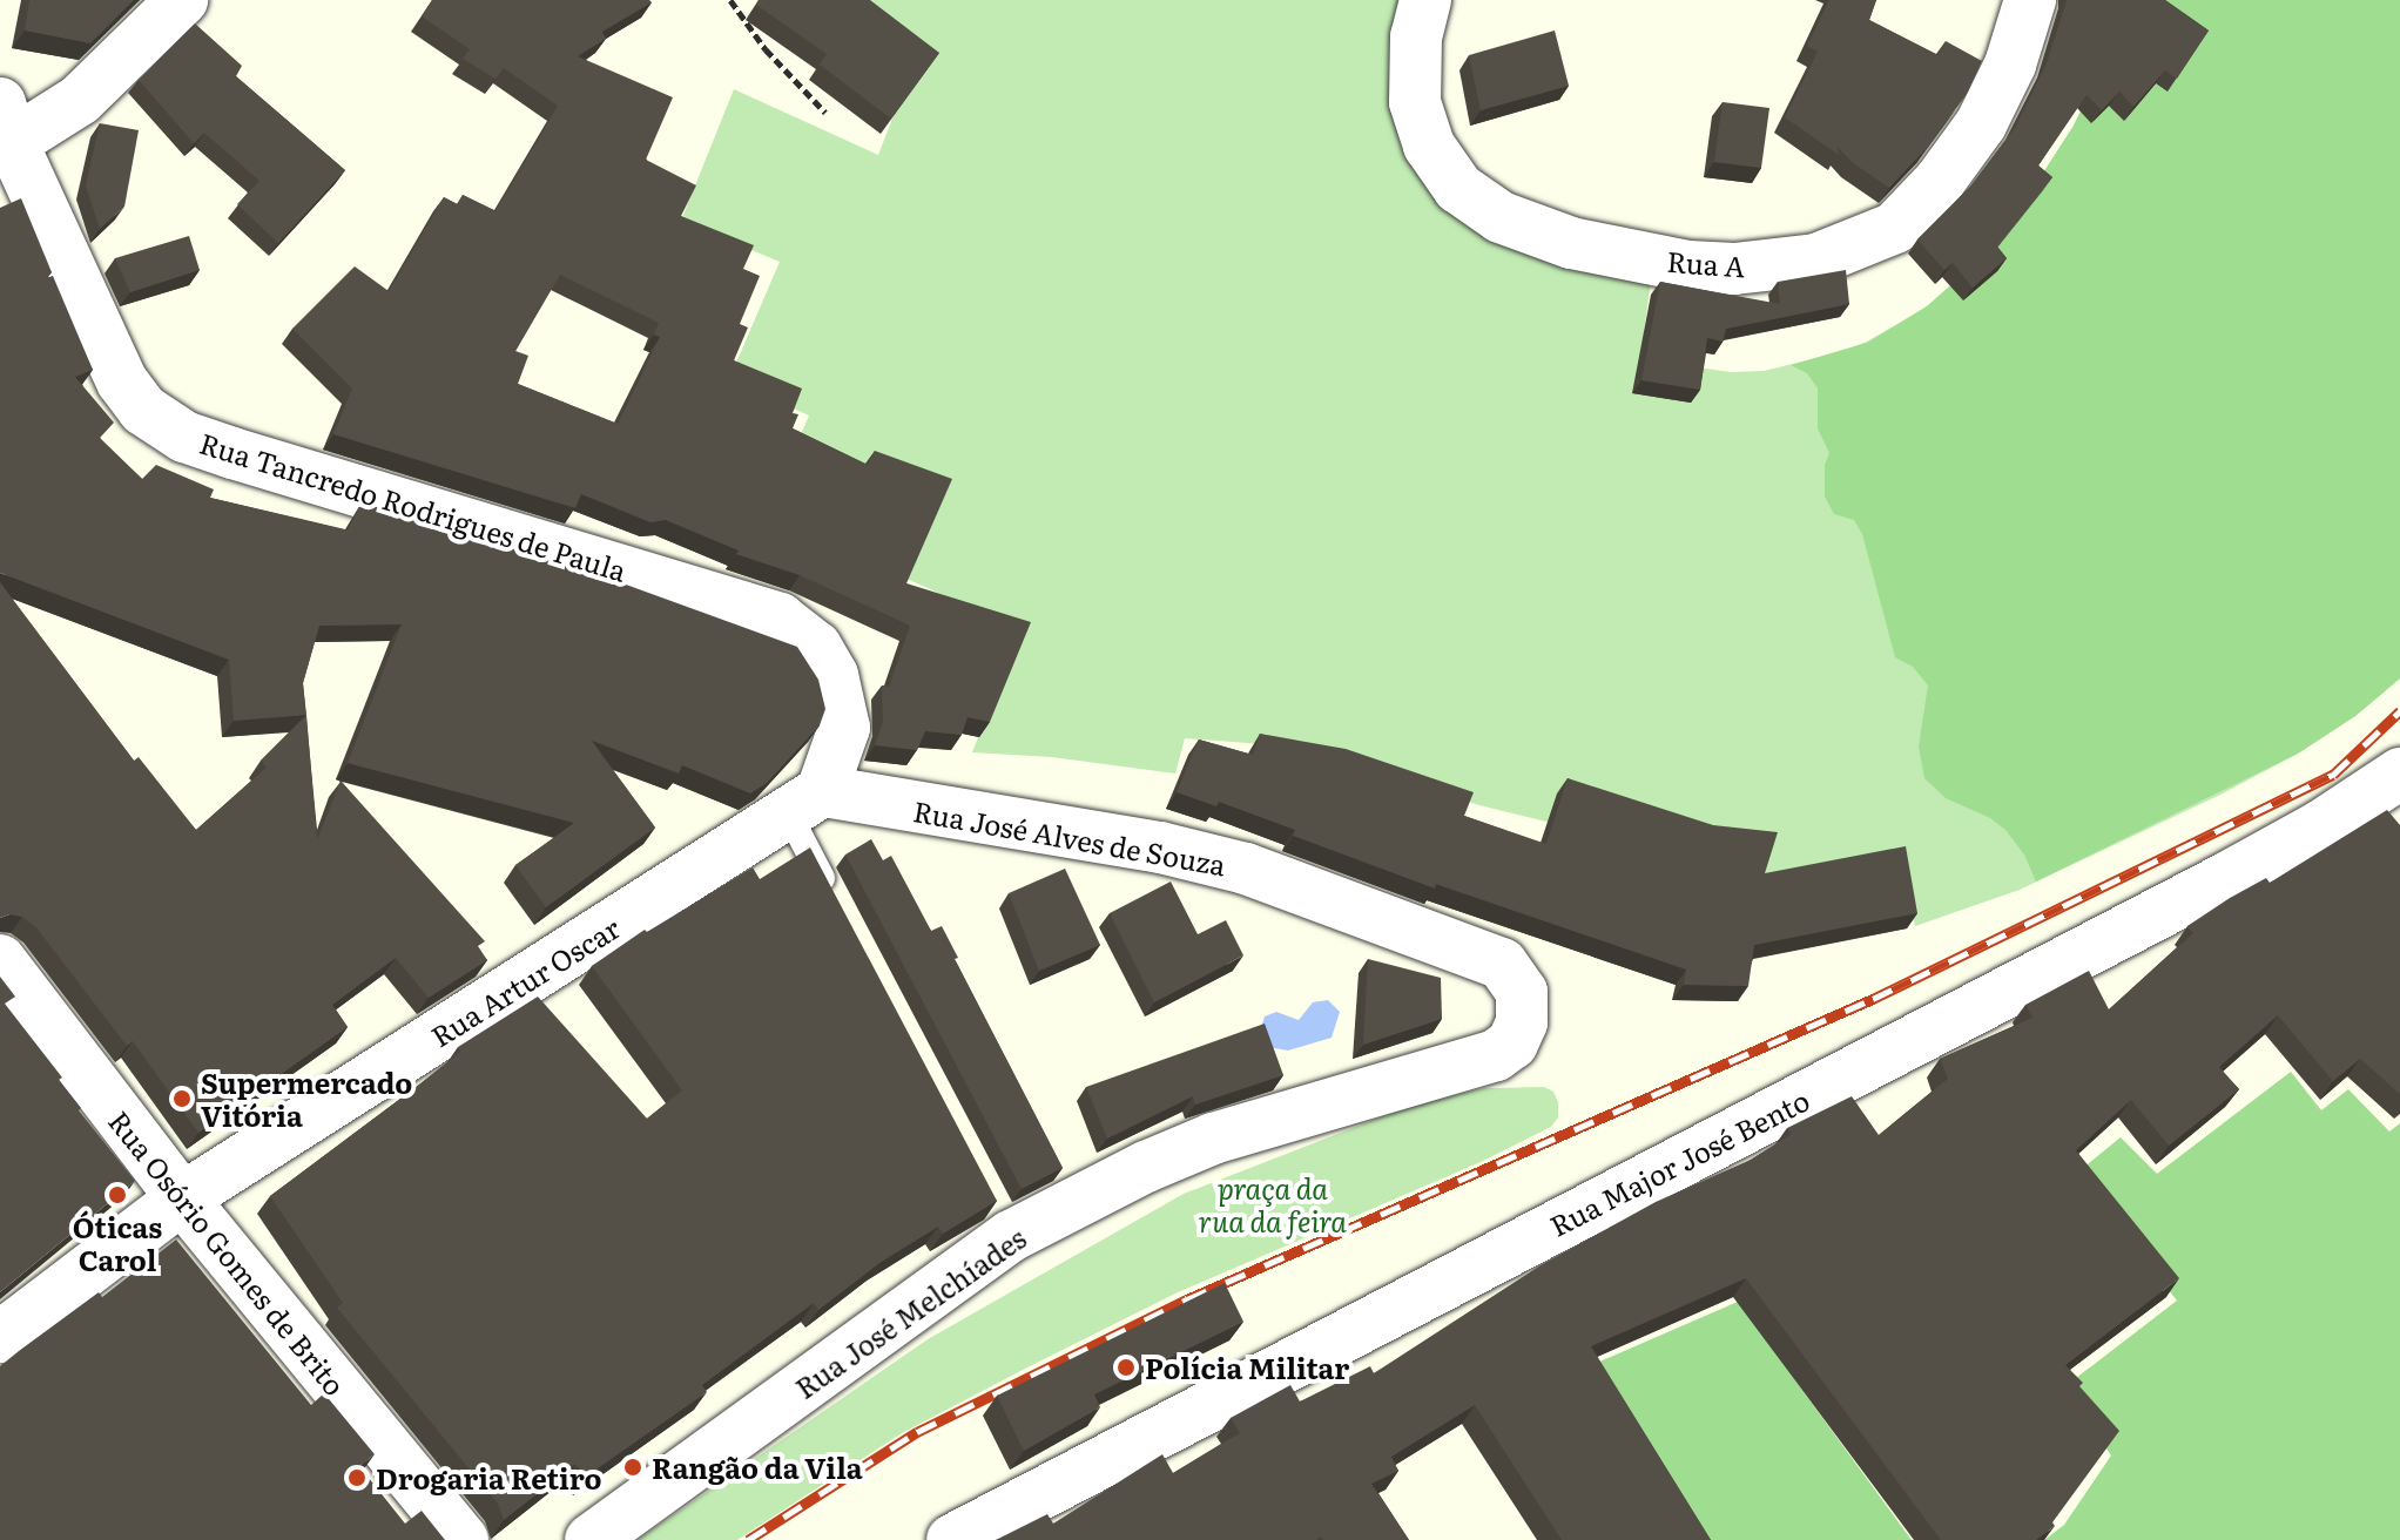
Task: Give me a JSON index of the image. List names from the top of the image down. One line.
{"streets":{"street":["Rua A","Rua Tancredo Rodrigues de Paula","Rua José Alves de Souza","Rua Artur Oscar","Rua Major José Bento","Rua Osório Gomes de Brito","Rua José Melchíades"]},"crossings":[["Rua Tancredo Rodrigues de Paula","Rua José Alves de Souza"],["Rua Tancredo Rodrigues de Paula","Rua Artur Oscar"],["Rua José Alves de Souza","Rua Artur Oscar"],["Rua José Alves de Souza","Rua José Melchíades"],["Rua Artur Oscar","Rua Osório Gomes de Brito"]],"parks":["praça da rua da feira"],"places":["Supermercado Vitória","Óticas Carol","Polícia Militar","Rangão da Vila","Drogaria Retiro"]}
